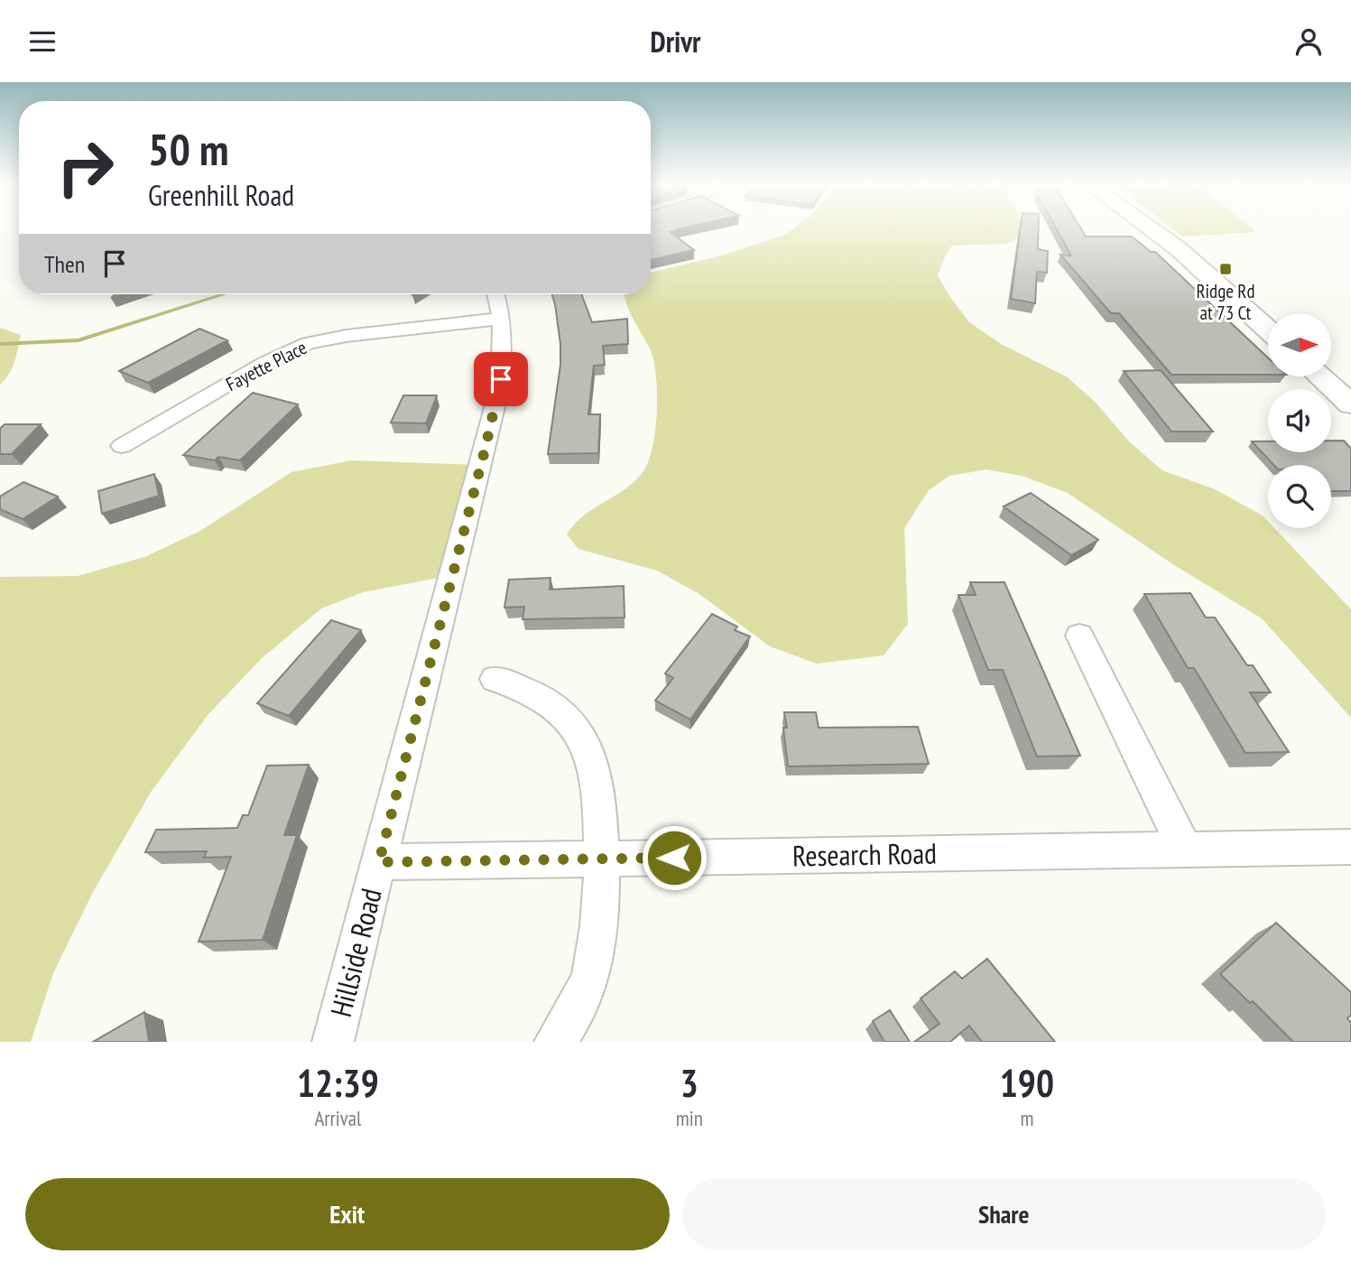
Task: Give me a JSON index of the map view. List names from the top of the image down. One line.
{"streets":{"street":["Fayette Place","Research Road","Hillside Road"]},"crossings":[["Fayette Place","Hillside Road"],["Research Road","Hillside Road"]],"places":{"transit":["Ridge Rd at 73 Ct"]},"north":"right","page":{"header":"Drivr","turn":["50 m","Greenhill Road"],"then":"Then","eta":["12:39","Arrival","3","min","190","m"],"buttons":["Exit","Share"]}}
